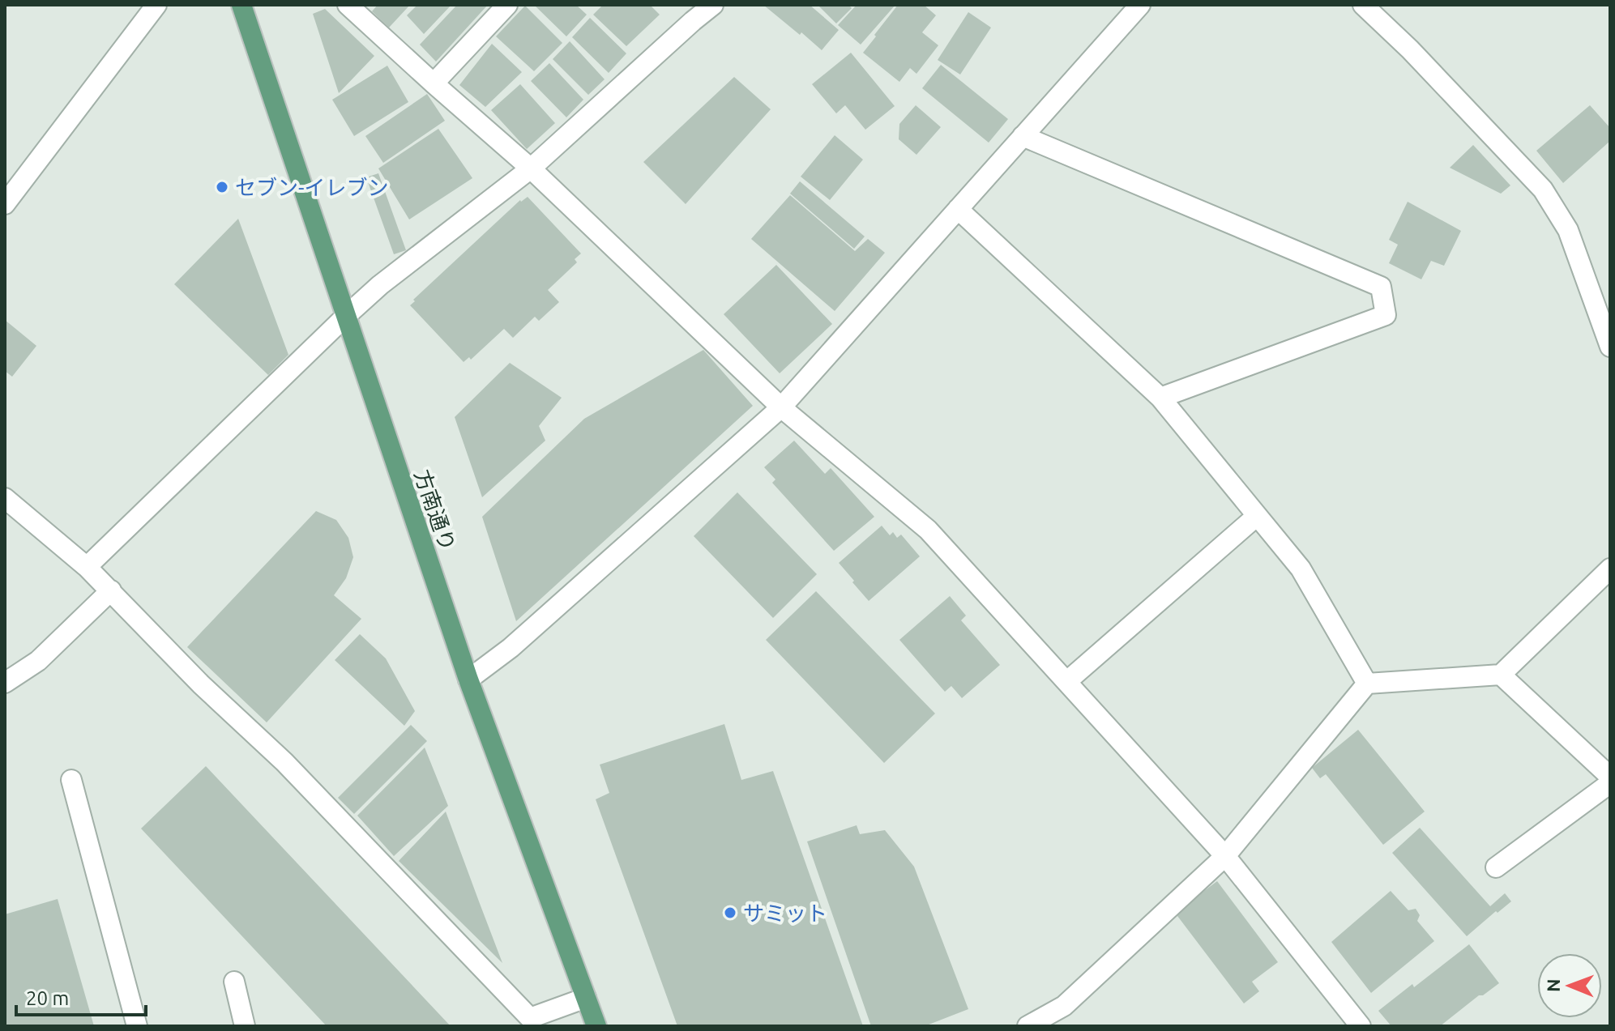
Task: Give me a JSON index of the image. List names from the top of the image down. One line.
{"streets":{"main road":["方南通り"]},"places":["セブン-イレブン","サミット"],"scale_bar":"20 m","north":"left"}
